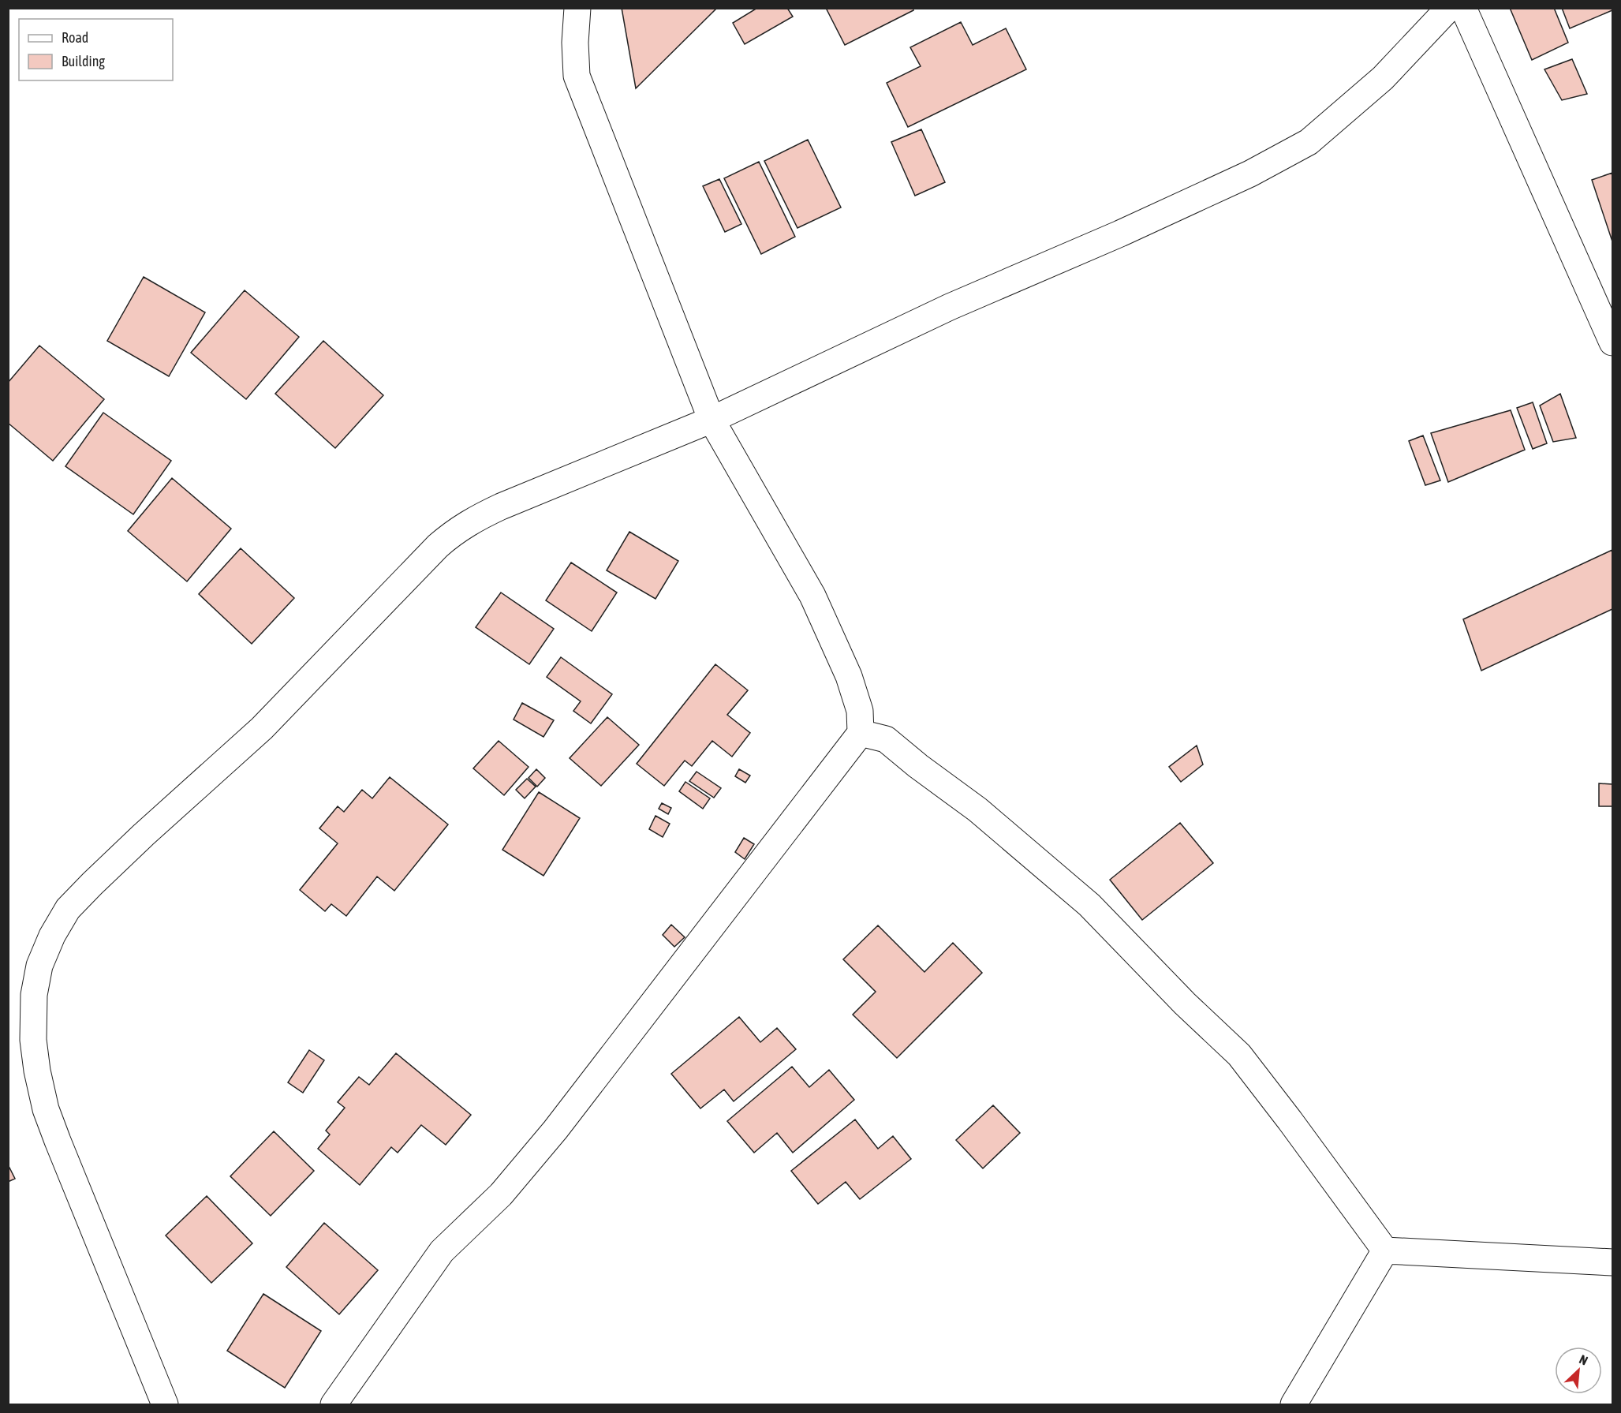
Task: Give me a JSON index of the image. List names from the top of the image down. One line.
{"legend":["Road","Building"],"north":"top right"}
